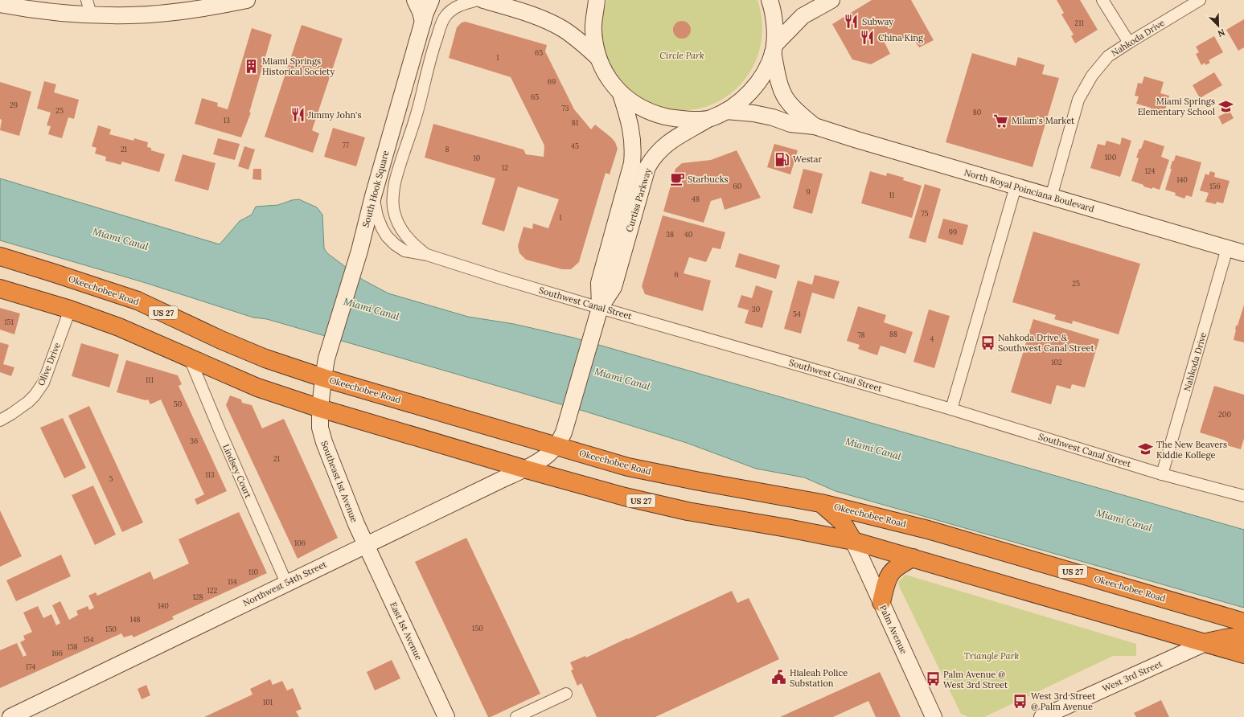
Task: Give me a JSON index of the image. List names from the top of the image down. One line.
{"streets":{"highway":["Okeechobee Road","US 27"],"main road":["South Hook Square","North Royal Poinciana Boulevard","Curtiss Parkway","Southeast 1st Avenue","Northwest 54th Street","Palm Avenue","East 1st Avenue","West 3rd Street"],"street":["Nahkoda Drive","Southwest Canal Street","Olive Drive","Lindsey Court"]},"crossings":[["Nahkoda Drive","North Royal Poinciana Boulevard"],["Nahkoda Drive","Southwest Canal Street"],["South Hook Square","Okeechobee Road"],["South Hook Square","Southwest Canal Street"],["South Hook Square","Southeast 1st Avenue"],["Curtiss Parkway","Okeechobee Road"],["Curtiss Parkway","Southwest Canal Street"],["Curtiss Parkway","Northwest 54th Street"],["Okeechobee Road","Southeast 1st Avenue"],["Okeechobee Road","Northwest 54th Street"],["US 27","Olive Drive"],["US 27","Lindsey Court"],["US 27","Southeast 1st Avenue"],["US 27","Northwest 54th Street"],["US 27","Palm Avenue"],["US 27","West 3rd Street"],["Lindsey Court","Northwest 54th Street"],["Southeast 1st Avenue","Northwest 54th Street"],["Southeast 1st Avenue","East 1st Avenue"],["Northwest 54th Street","East 1st Avenue"]],"water":["Miami Canal"],"parks":["Circle Park","Triangle Park"],"places":{"restaurant":["Subway","China King","Jimmy John's"],"building":["Miami Springs Historical Society"],"school or university":["Miami Springs Elementary School","The New Beavers Kiddie Kollege"],"supermarket":["Milam's Market"],"fuel station":["Westar"],"cafe":["Starbucks"],"bus stop":["Nahkoda Drive & Southwest Canal Street","Palm Avenue @ West 3rd Street","West 3rd Street @ Palm Avenue"],"public building":["Hialeah Police Substation"]},"house_numbers":["211","65","1","69","65","29","73","25","80","13","81","77","45","21","8","100","10","12","124","140","60","156","9","11","48","75","1","99","38","40","6","25","30","54","151","88","78","4","102","111","50","200","36","21","113","5","106","110","114","122","128","140","148","150","150","154","158","166","174","101"],"north":"bottom right"}
